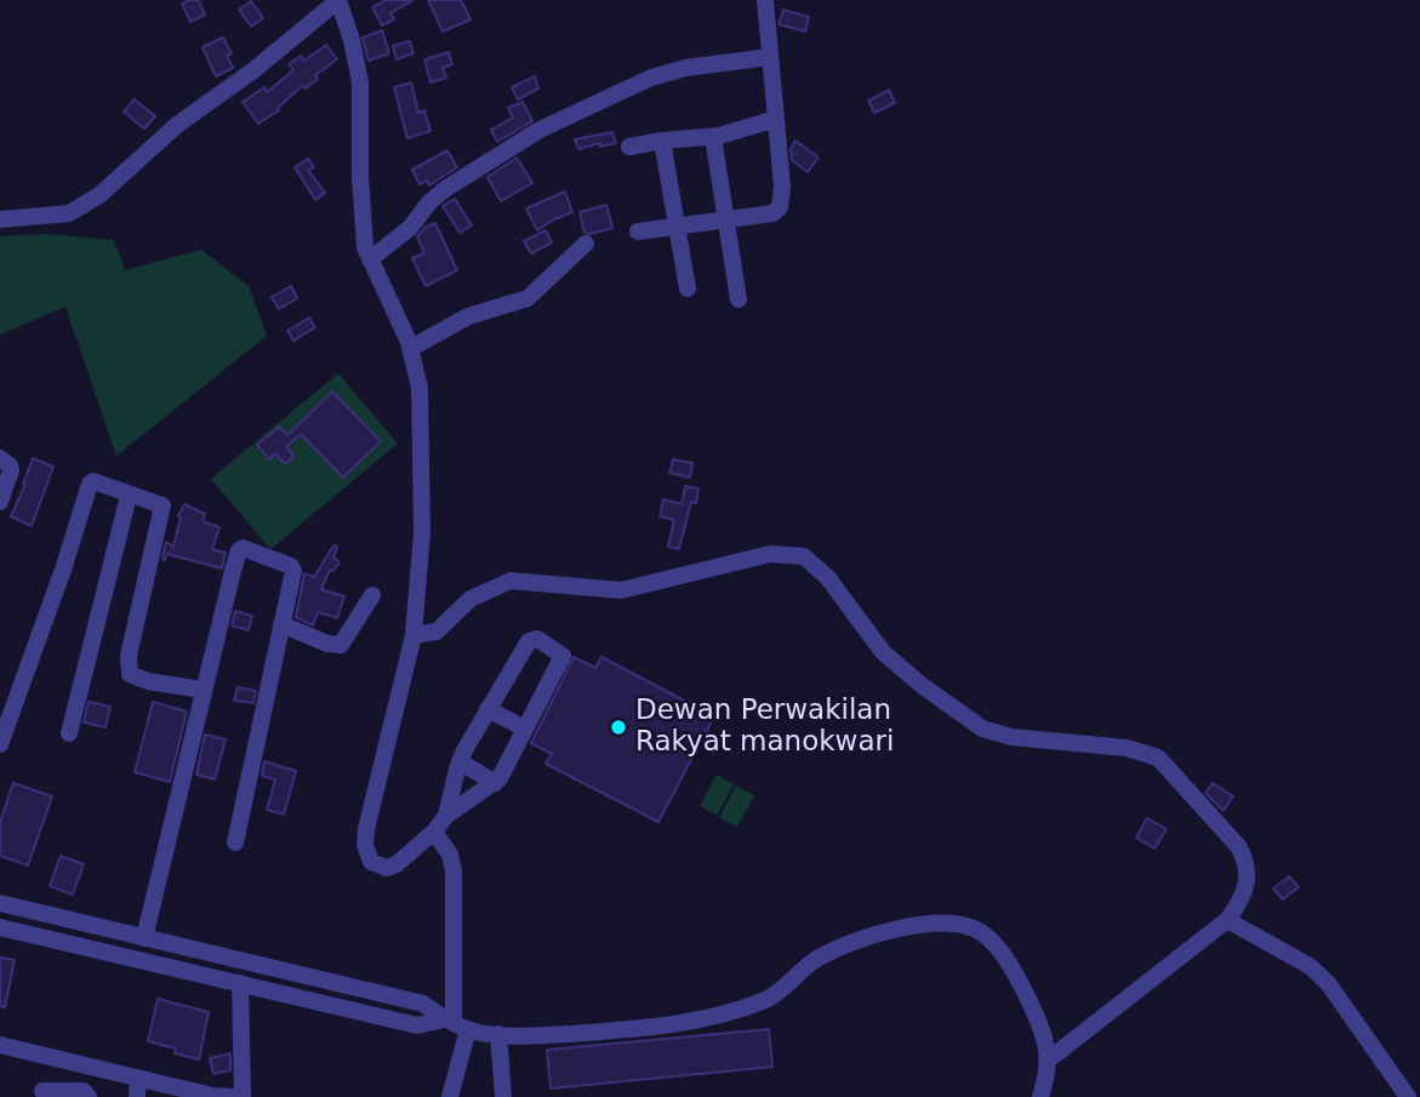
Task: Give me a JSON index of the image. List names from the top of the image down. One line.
{"places":["Dewan Perwakilan Rakyat manokwari"]}
